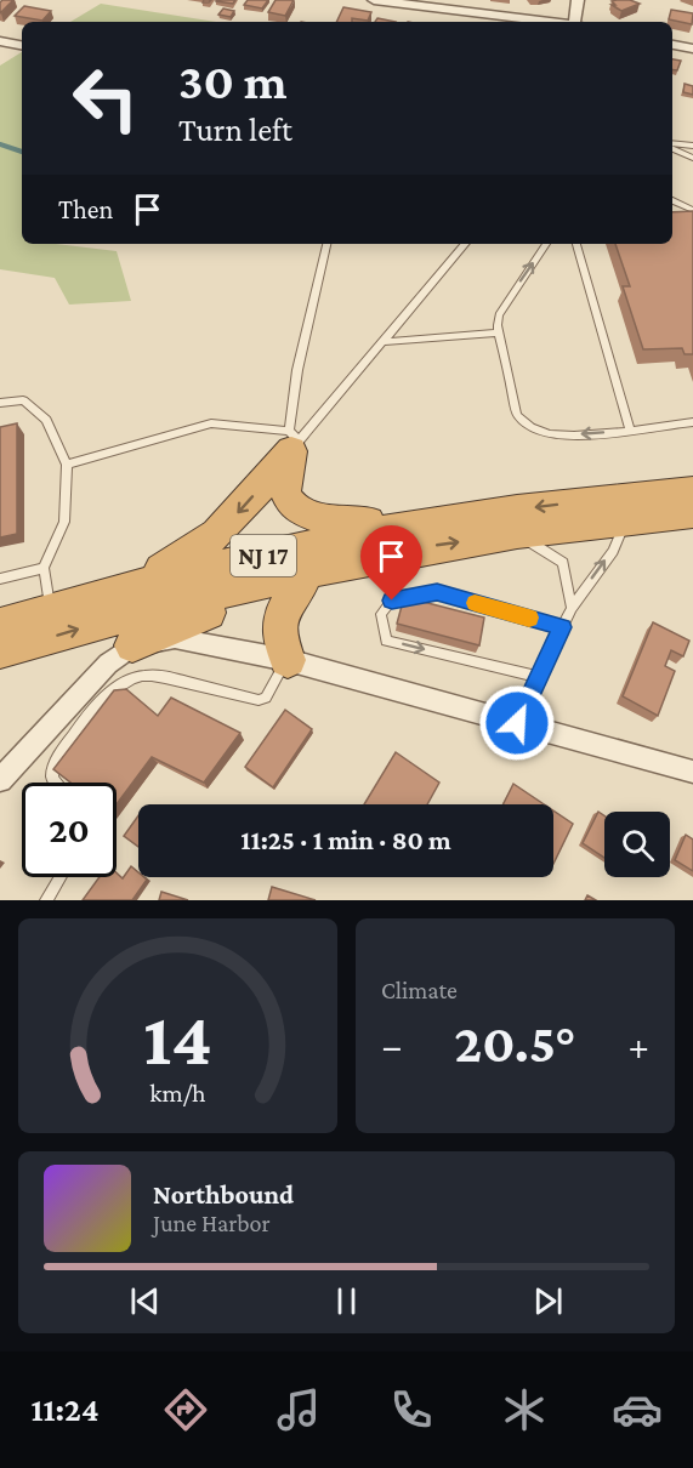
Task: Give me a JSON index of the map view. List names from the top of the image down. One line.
{"streets":{"highway":["NJ 17"]},"page":{"turn":["30 m","Turn left"],"then":"Then","limit":"20","trip":"11:25 · 1 min · 80 m","tile":"Climate","heat":["−","20.5°","+"],"song":["Northbound","June Harbor"],"tabs":"11:24","gauge":["14","km/h"]}}
